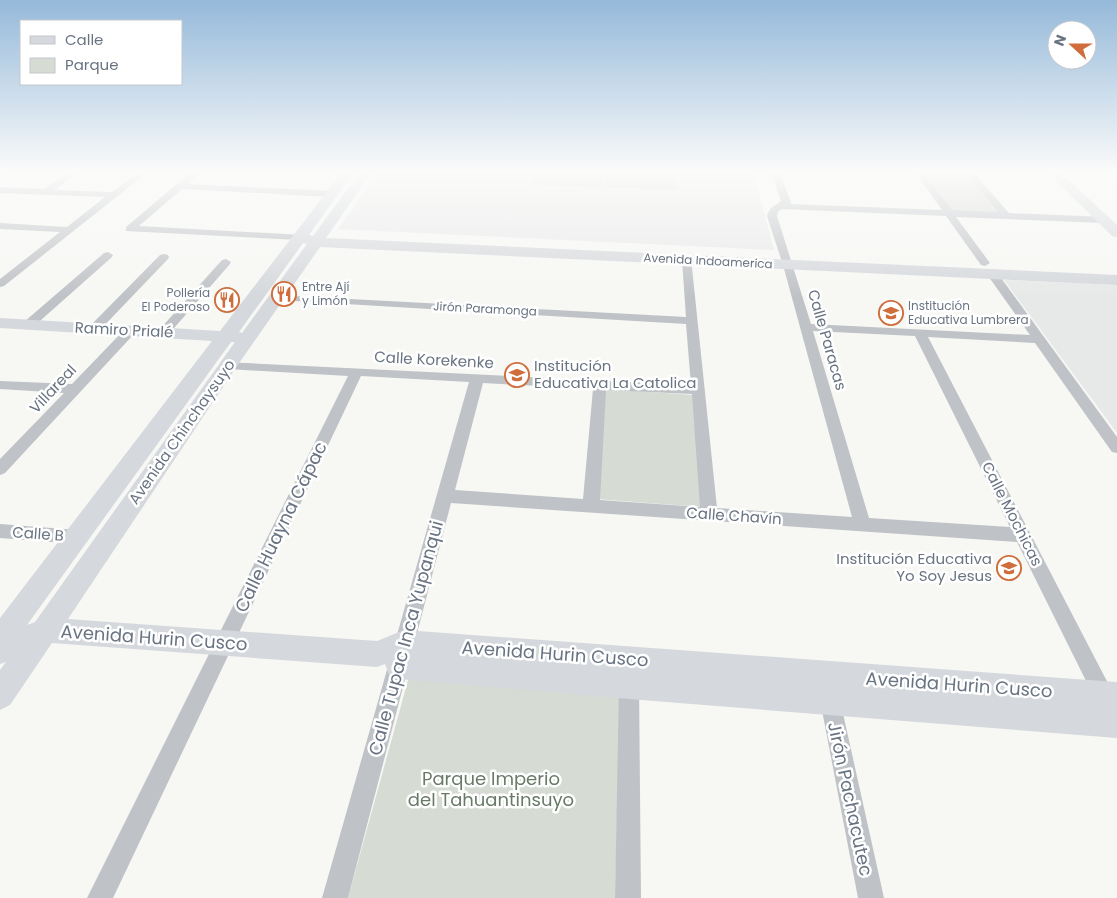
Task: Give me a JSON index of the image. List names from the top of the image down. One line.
{"streets":{"street":["Avenida Indoamerica","Jirón Paramonga","Ramiro Prialé","Calle Paracas","Calle Korekenke","Villareal","Avenida Chinchaysuyo","Calle Mochicas","Calle Chavín","Calle Huayna Cápac","Calle B","Avenida Hurin Cusco","Calle Tupac Inca Yupanqui","Jirón Pachacutec"]},"crossings":[["Avenida Indoamerica","Calle Paracas"],["Avenida Indoamerica","Avenida Chinchaysuyo"],["Jirón Paramonga","Avenida Chinchaysuyo"],["Ramiro Prialé","Villareal"],["Ramiro Prialé","Avenida Chinchaysuyo"],["Calle Paracas","Calle Chavín"],["Calle Korekenke","Avenida Chinchaysuyo"],["Calle Korekenke","Calle Huayna Cápac"],["Calle Korekenke","Calle Tupac Inca Yupanqui"],["Avenida Chinchaysuyo","Calle B"],["Avenida Chinchaysuyo","Avenida Hurin Cusco"],["Calle Mochicas","Calle Chavín"],["Calle Mochicas","Avenida Hurin Cusco"],["Calle Chavín","Calle Tupac Inca Yupanqui"],["Calle Huayna Cápac","Avenida Hurin Cusco"],["Avenida Hurin Cusco","Calle Tupac Inca Yupanqui"],["Avenida Hurin Cusco","Jirón Pachacutec"]],"parks":["Parque Imperio del Tahuantinsuyo"],"places":{"restaurant":["Entre Ají y Limón","Pollería El Poderoso"],"school or university":["Institución Educativa Lumbrera","Institución Educativa La Catolica","Institución Educativa Yo Soy Jesus"]},"legend":["Calle","Parque"],"north":"left"}
